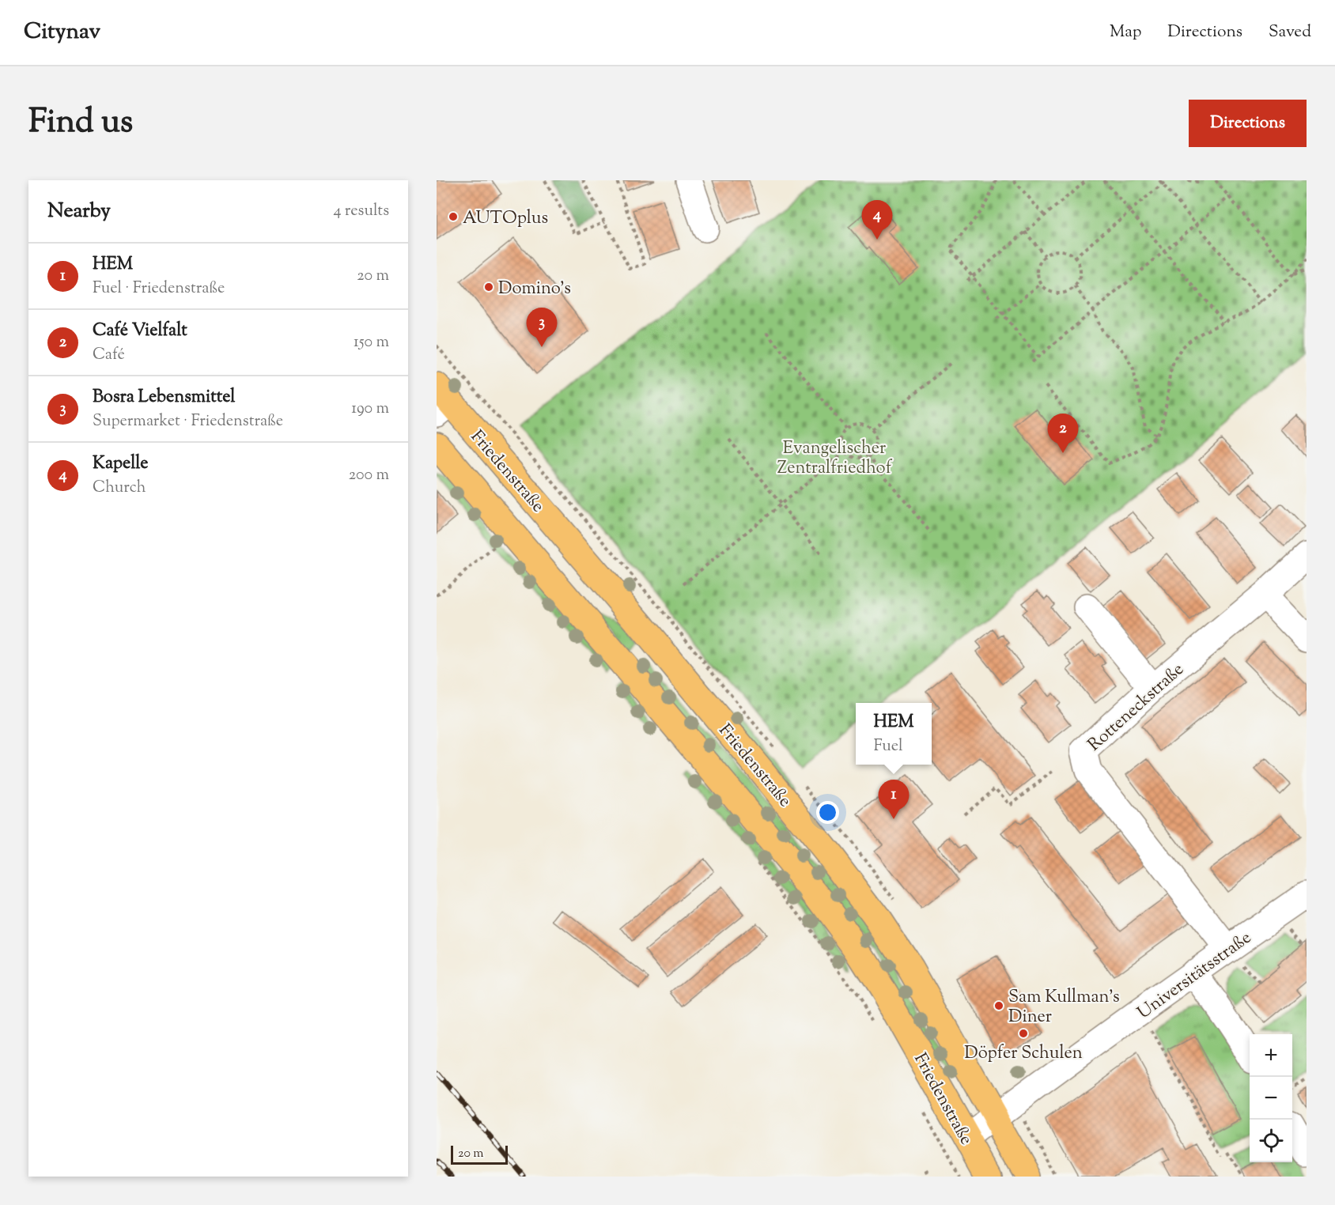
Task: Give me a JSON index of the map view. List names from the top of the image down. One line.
{"streets":{"main road":["Friedenstraße"],"street":["Rotteneckstraße","Universitätsstraße"]},"crossings":[["Friedenstraße","Universitätsstraße"],["Rotteneckstraße","Universitätsstraße"]],"parks":["Evangelischer Zentralfriedhof"],"places":["AUTOplus","Domino's","Sam Kullman's Diner","Döpfer Schulen"],"scale_bar":"20 m","page":{"header":"Citynav","nav":["Map","Directions","Saved"],"title":"Find us","buttons":"Directions","heading":["Nearby","4 results"],"pins":["4","3","2","1"],"list":[{"mark":"1","name":"HEM","note":"Fuel · Friedenstraße","value":"20 m"},{"mark":"2","name":"Café Vielfalt","note":"Café","value":"150 m"},{"mark":"3","name":"Bosra Lebensmittel","note":"Supermarket · Friedenstraße","value":"190 m"},{"mark":"4","name":"Kapelle","note":"Church","value":"200 m"}],"popup":["HEM","Fuel"],"map_buttons":["+","−"],"scale":"20 m"}}
